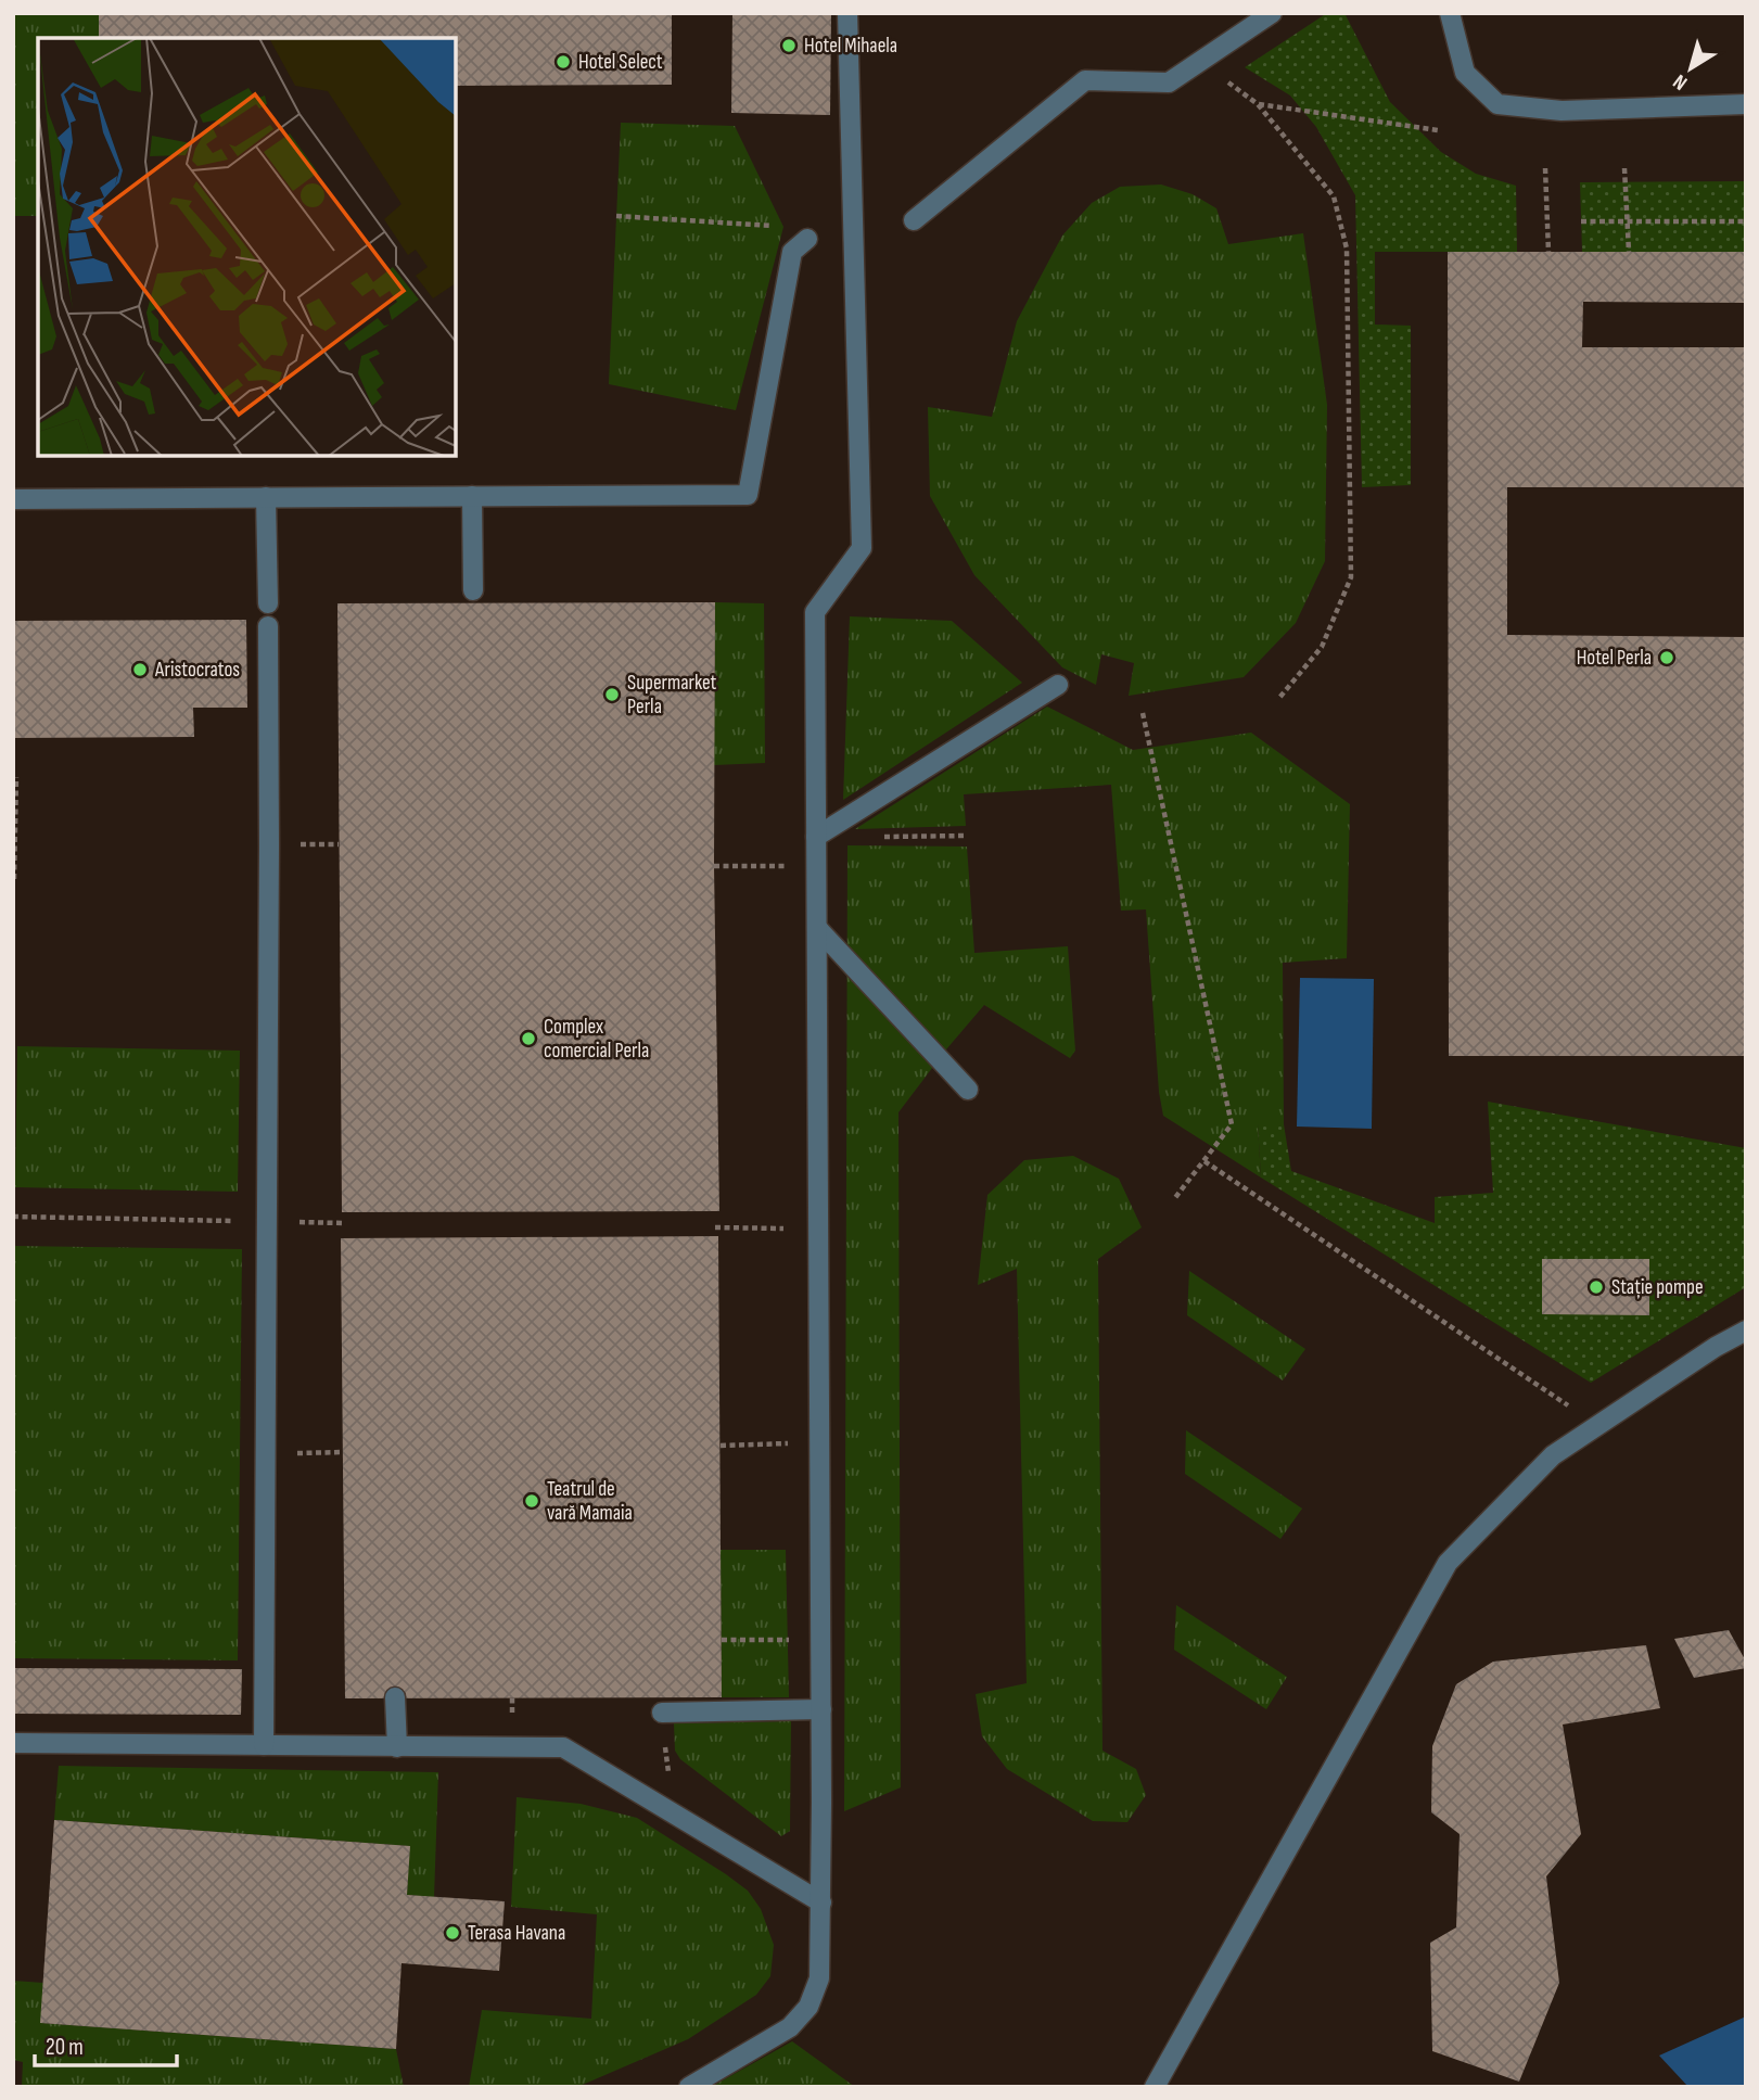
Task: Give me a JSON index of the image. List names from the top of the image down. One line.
{"places":["Hotel Mihaela","Hotel Select","Hotel Perla","Aristocratos","Supermarket Perla","Complex comercial Perla","Stație pompe","Teatrul de vară Mamaia","Terasa Havana"],"scale_bar":"20 m","north":"bottom left"}
